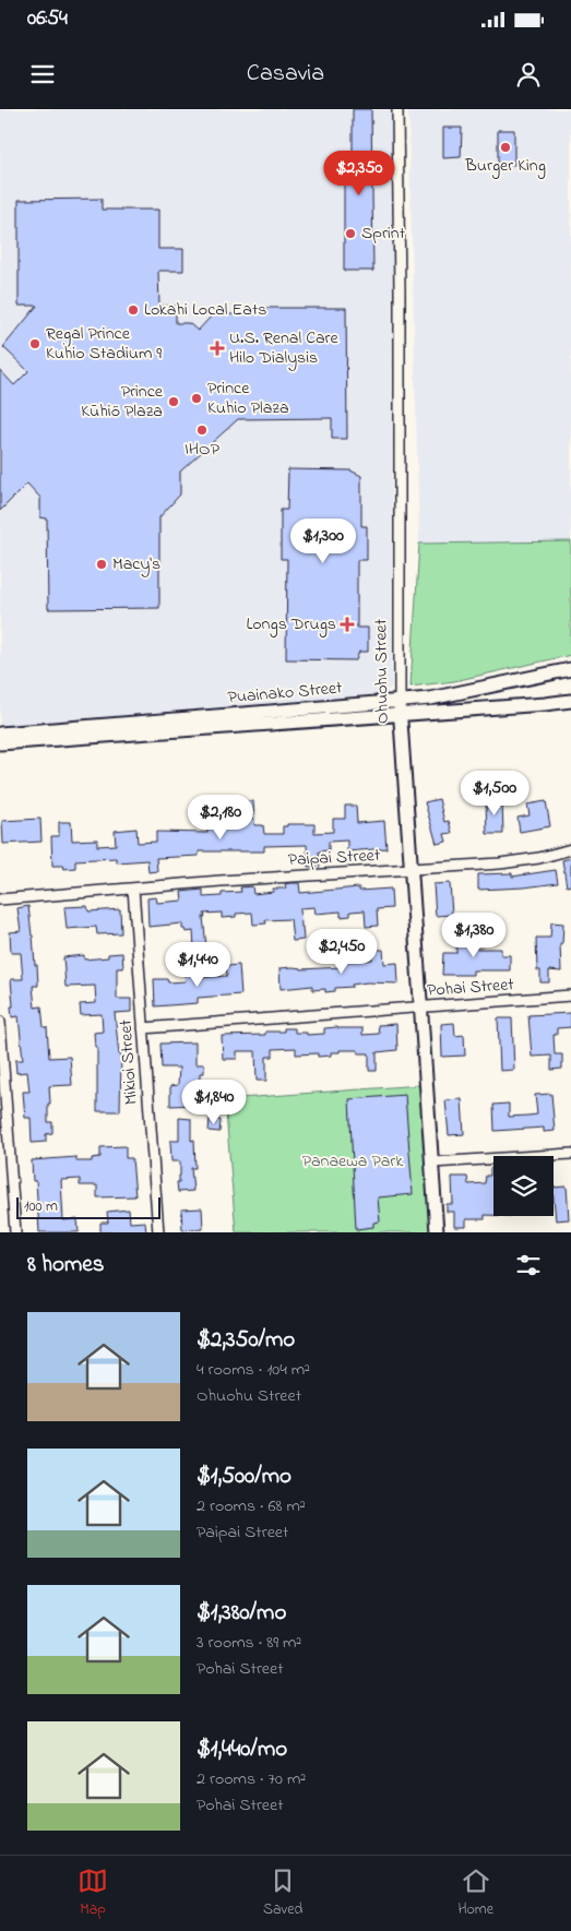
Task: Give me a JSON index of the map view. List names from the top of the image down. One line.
{"streets":{"street":["Ohuohu Street","Puainako Street","Paipai Street","Pohai Street","Mikioi Street"]},"crossings":[["Ohuohu Street","Puainako Street"],["Ohuohu Street","Paipai Street"],["Ohuohu Street","Pohai Street"],["Paipai Street","Mikioi Street"],["Pohai Street","Mikioi Street"]],"parks":["Panaewa Park"],"places":{"other":["Burger King","Sprint","Lokahi Local Eats","Regal Prince Kuhio Stadium 9","Prince Kuhio Plaza","Prince Kūhiō Plaza","IHOP","Macy's"],"health":["U.S. Renal Care Hilo Dialysis","Longs Drugs"]},"scale_bar":"100 m","page":{"status":"06:54","header":"Casavia","price":["$2,350","$1,300","$1,500","$2,180","$1,380","$2,450","$1,440","$1,840"],"scale":"100 m","heading":"8 homes","list":[{"name":"$2,350/mo","note":"4 rooms · 104 m² · Ohuohu Street"},{"name":"$1,500/mo","note":"2 rooms · 68 m² · Paipai Street"},{"name":"$1,380/mo","note":"3 rooms · 89 m² · Pohai Street"},{"name":"$1,440/mo","note":"2 rooms · 70 m² · Pohai Street"}],"tabs":["Map","Saved","Home"]}}
